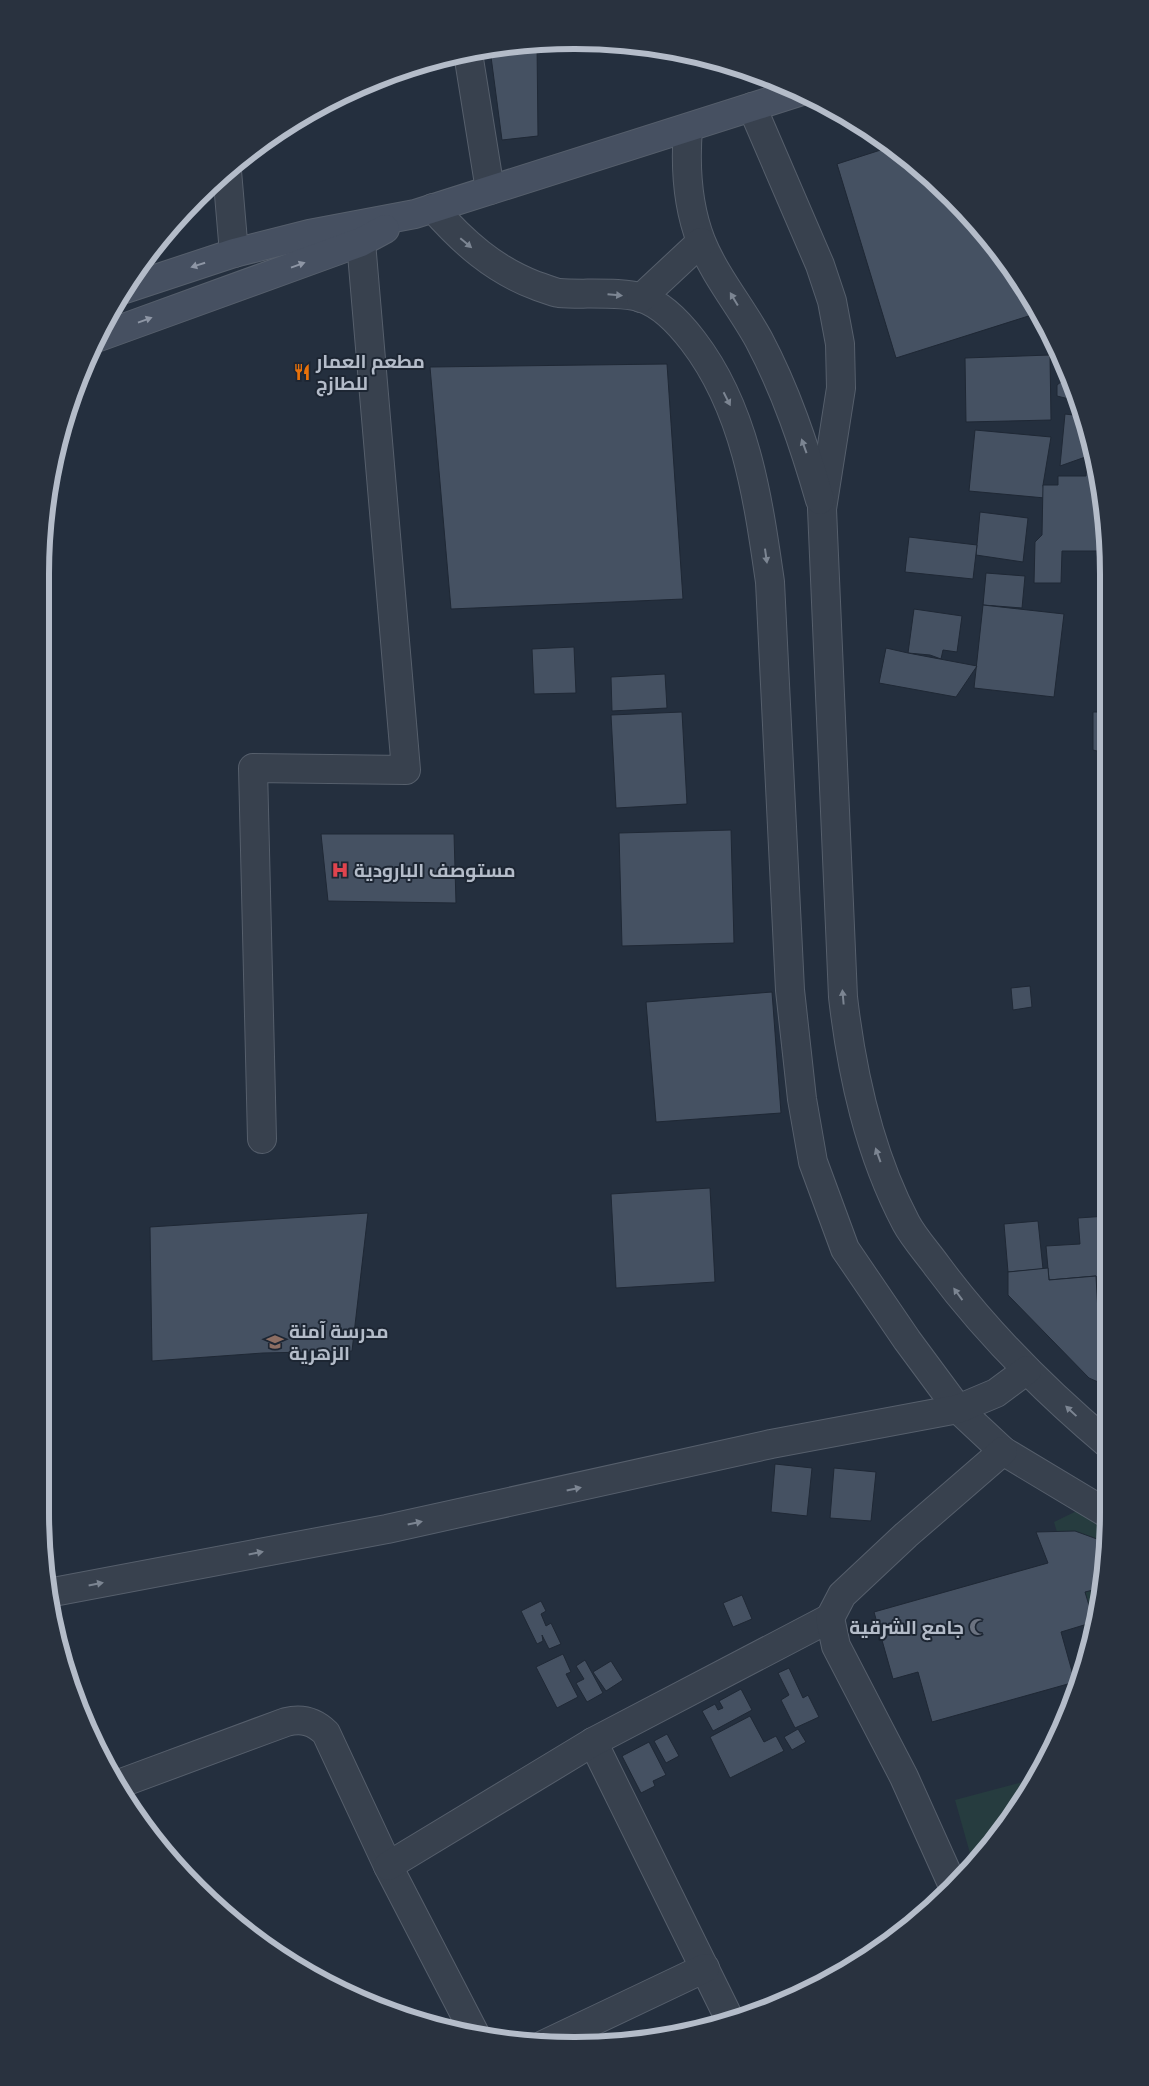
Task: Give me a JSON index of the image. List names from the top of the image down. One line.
{"places":{"restaurant":["مطعم العمار للطازج"],"hospital":["مستوصف البارودية"],"school or university":["مدرسة آمنة الزهرية"],"mosque":["جامع الشرقية"]}}
